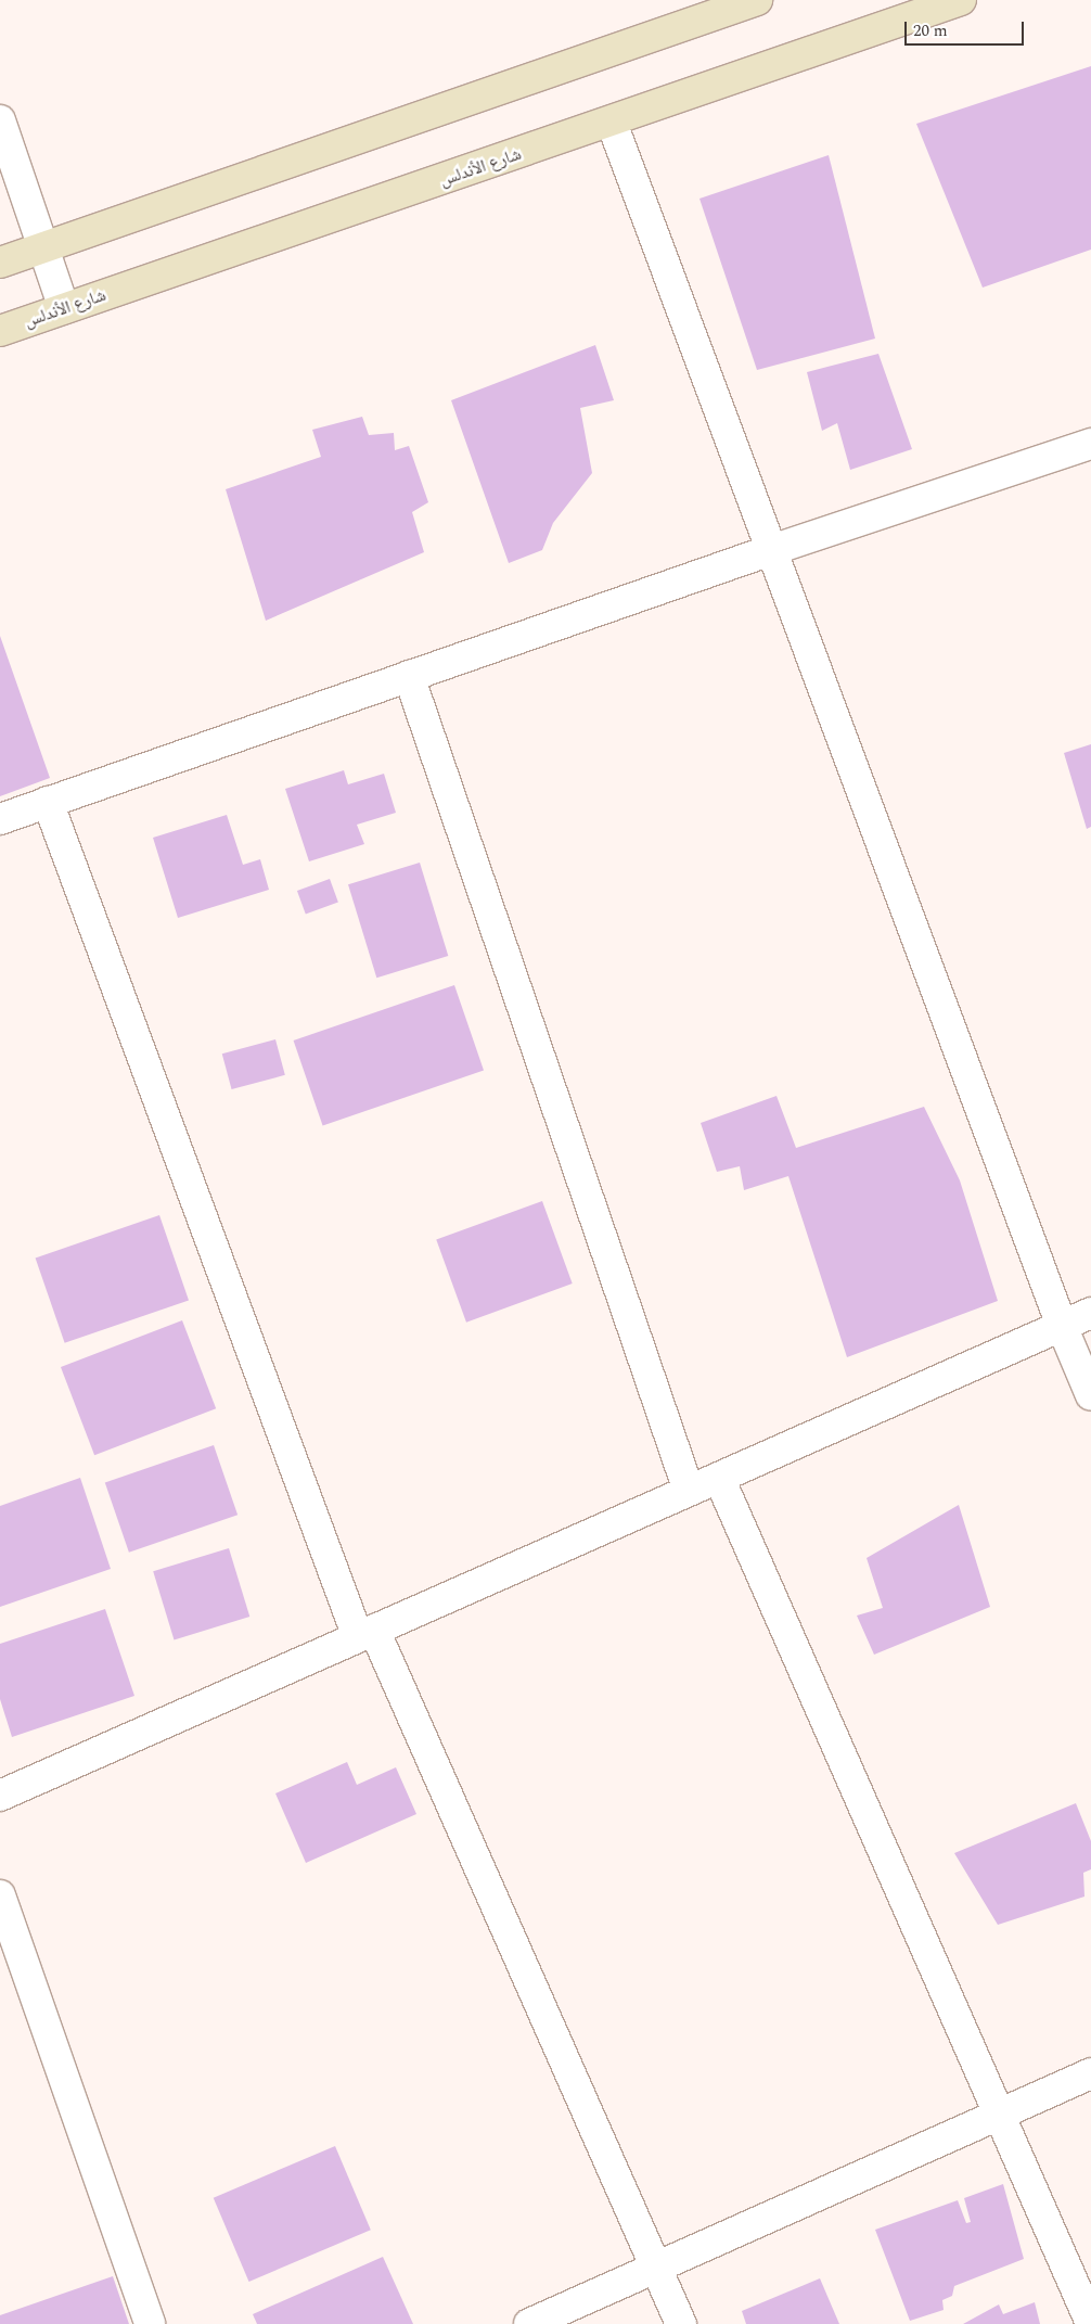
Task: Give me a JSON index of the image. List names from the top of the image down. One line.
{"streets":{"main road":["شارع الأندلس"]},"scale_bar":"20 m"}
